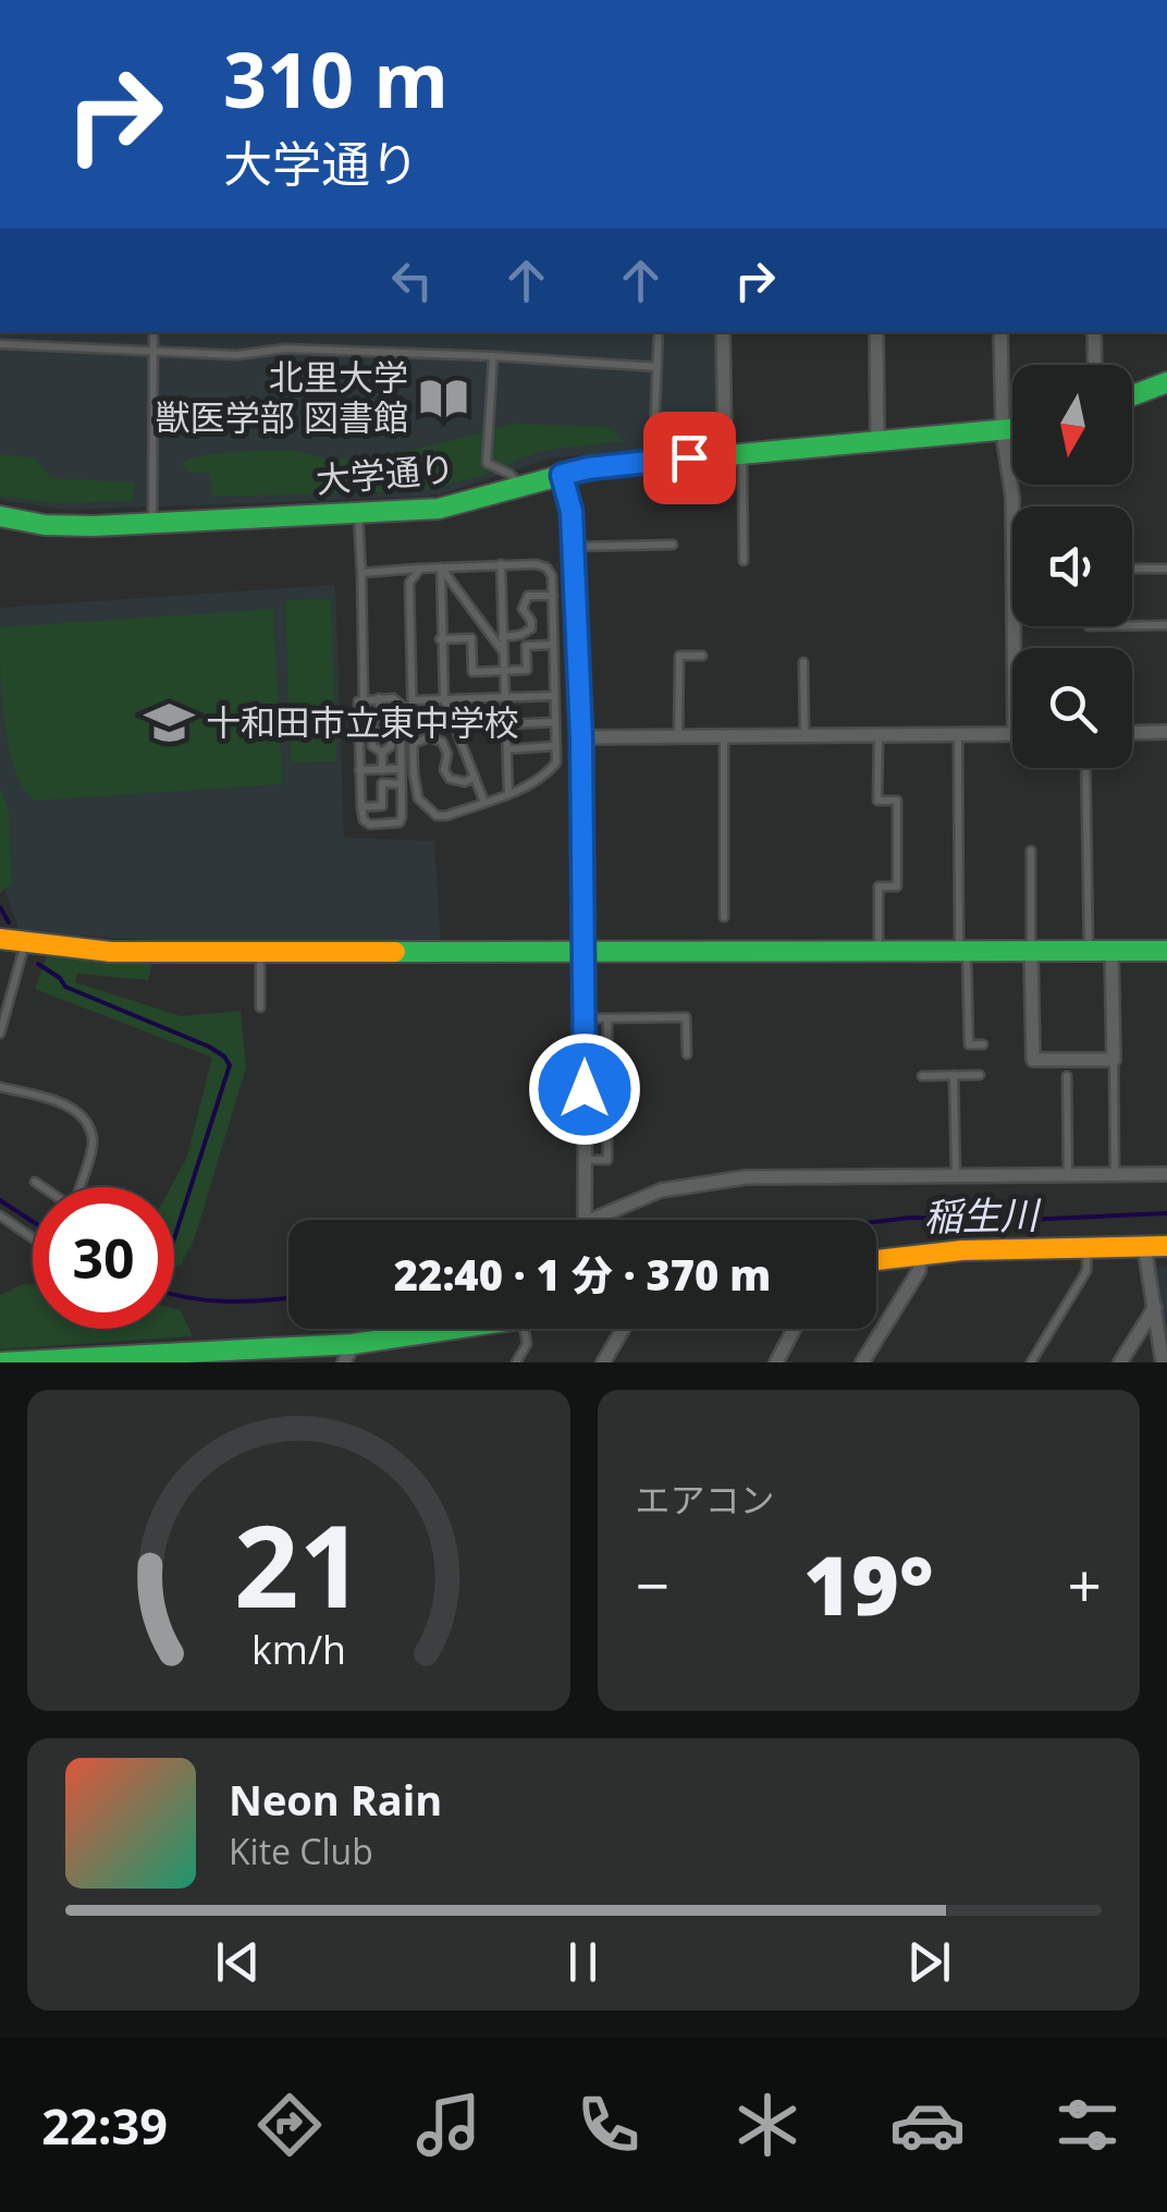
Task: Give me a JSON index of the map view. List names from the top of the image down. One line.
{"streets":{"street":["大学通り"]},"water":["稲生川"],"places":{"library":["北里大学 獣医学部 図書館"],"school or university":["十和田市立東中学校"]},"north":"bottom","page":{"turn":["310 m","大学通り"],"limit":"30","trip":"22:40 · 1 分 · 370 m","tile":"エアコン","heat":["−","19°","+"],"song":["Neon Rain","Kite Club"],"tabs":"22:39","gauge":["21","km/h"]}}
